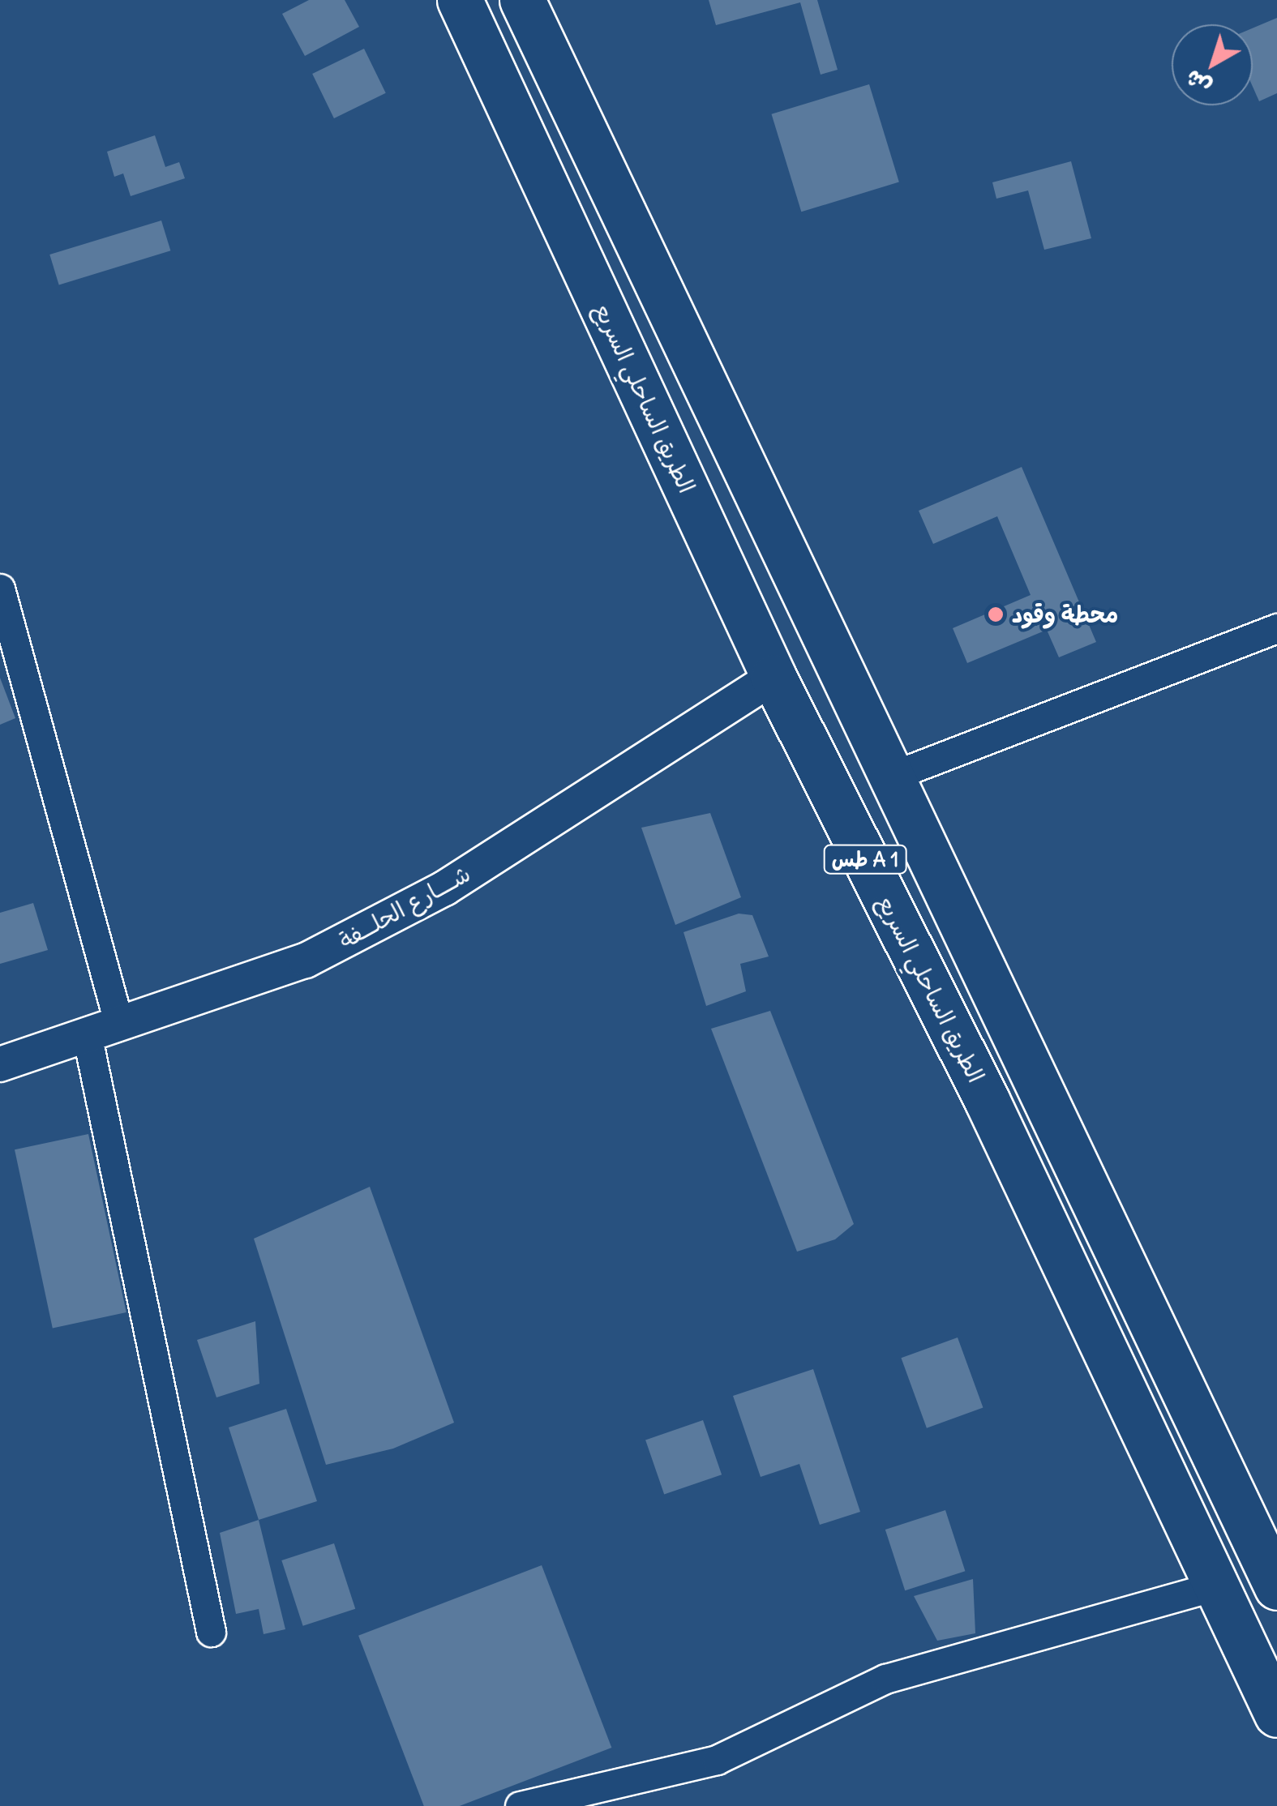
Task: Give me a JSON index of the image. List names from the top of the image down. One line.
{"streets":{"highway":["الطريق الساحلي السريع","طس A 1"],"street":["شــــارع الحلـــفة"]},"crossings":[["الطريق الساحلي السريع","شــــارع الحلـــفة"]],"places":["محطة وقود"],"north":"bottom left"}
